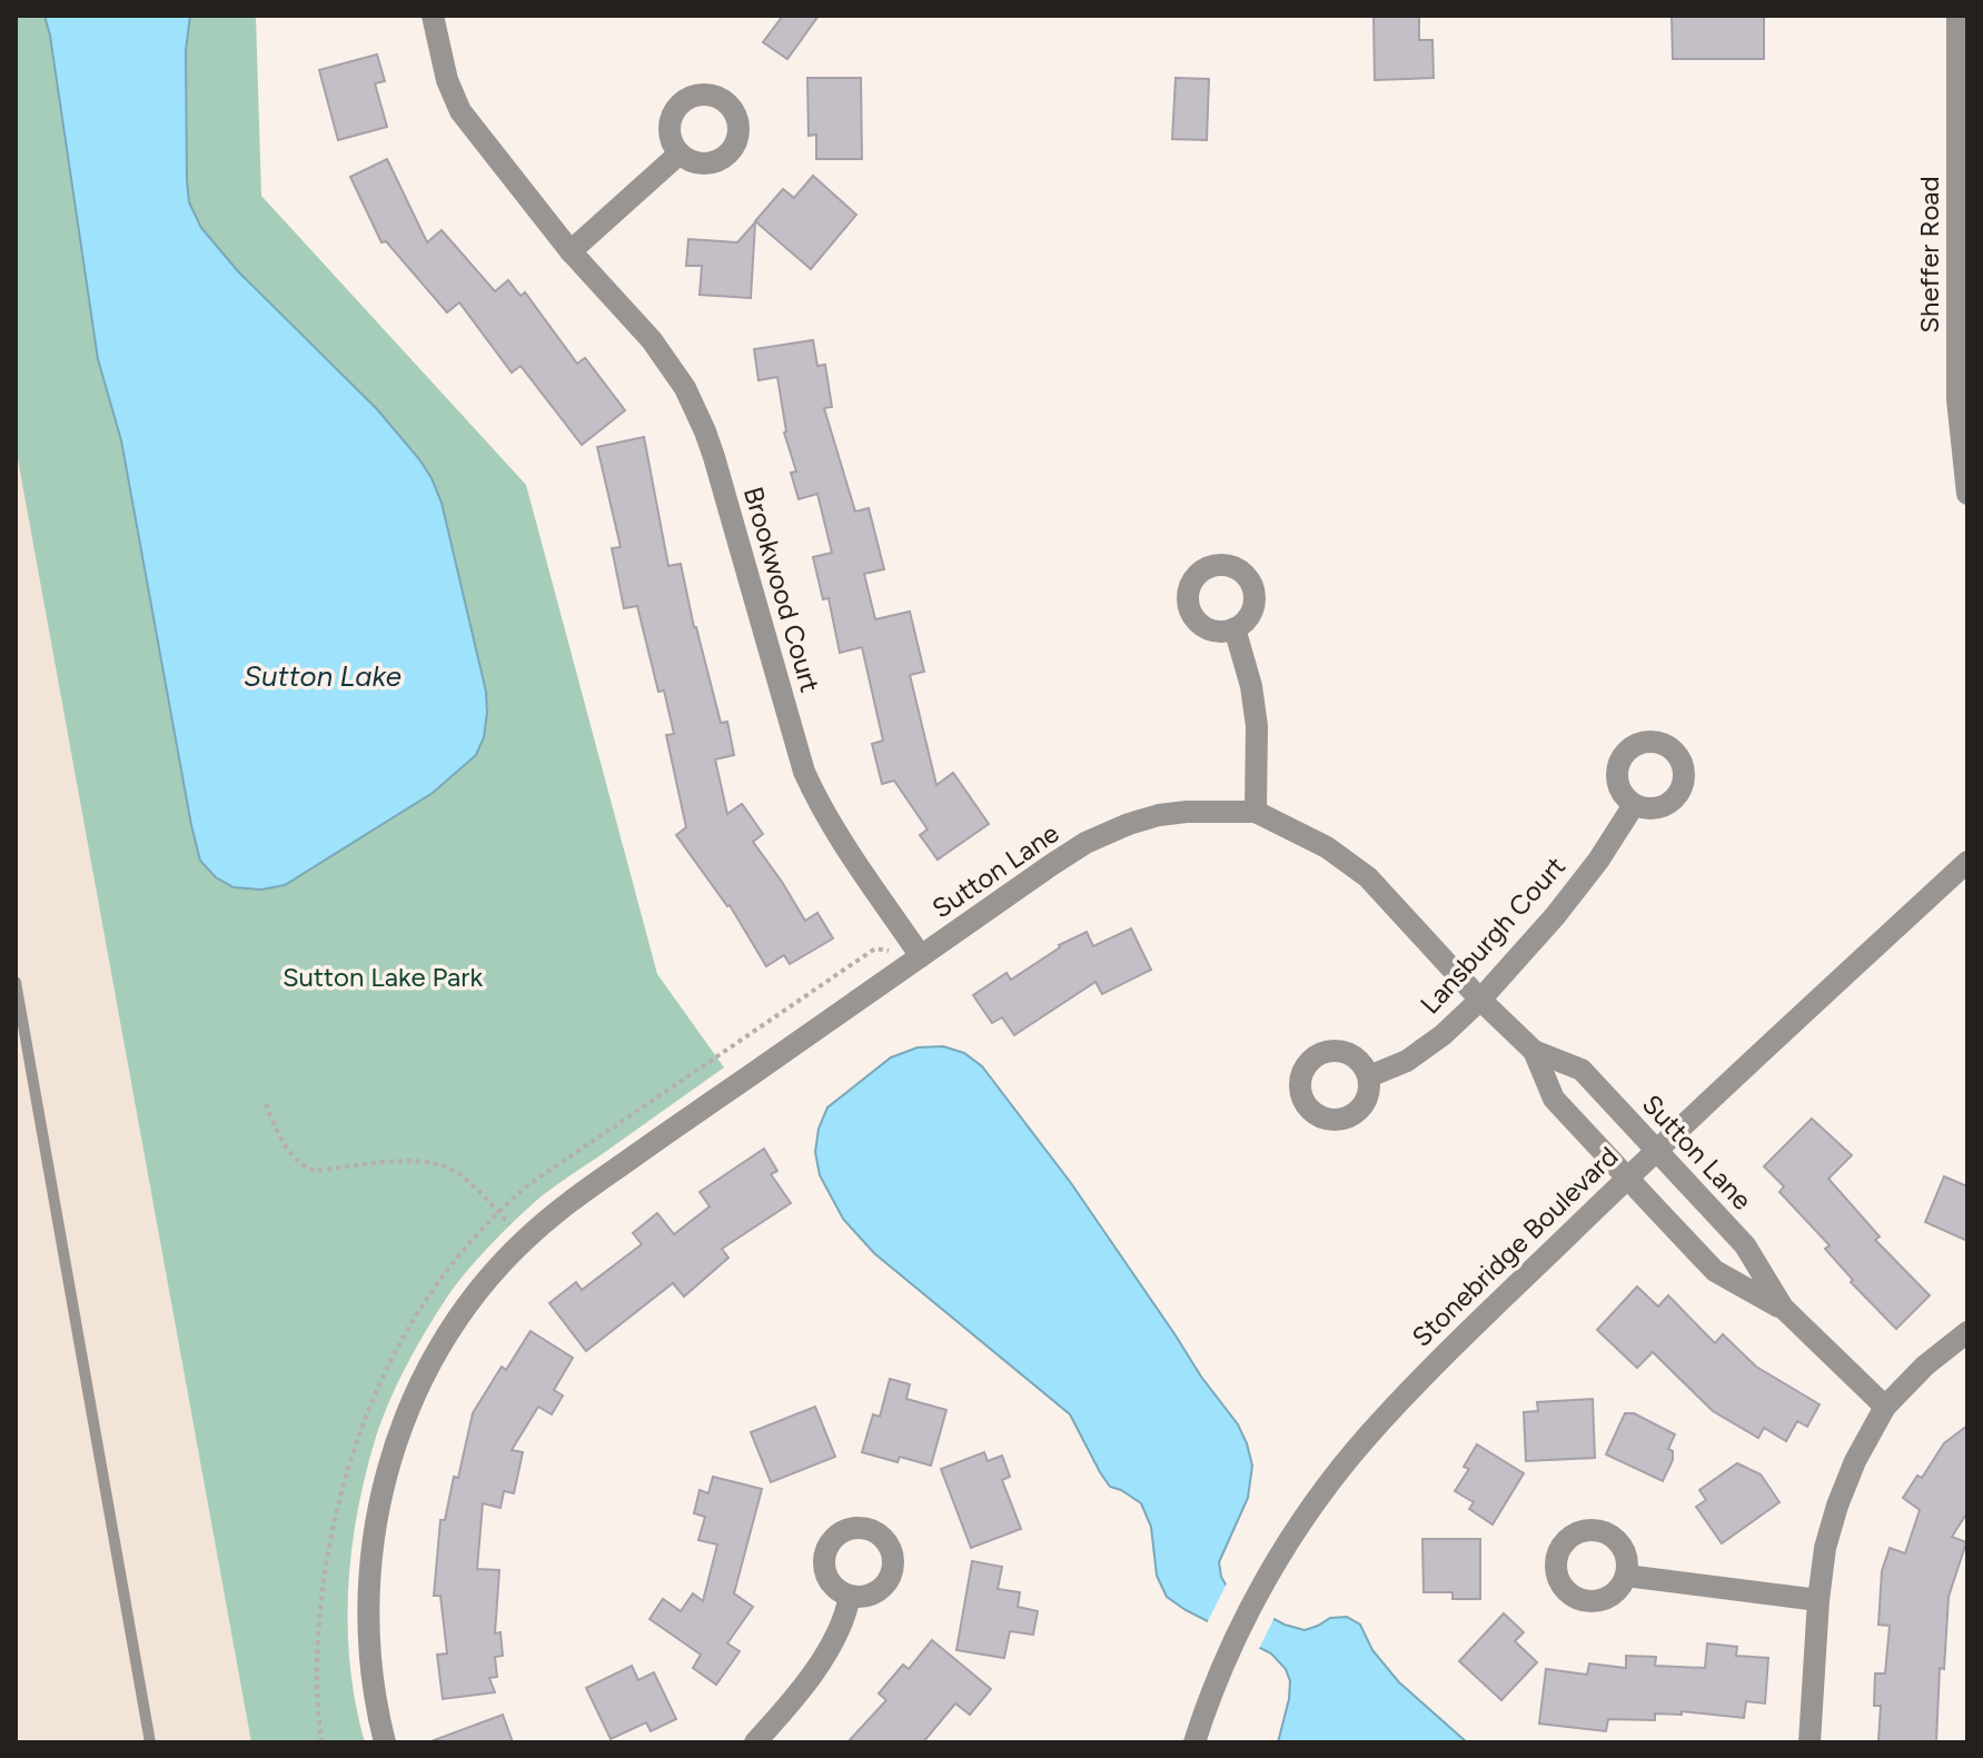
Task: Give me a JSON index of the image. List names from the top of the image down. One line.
{"streets":{"street":["Sheffer Road","Brookwood Court","Sutton Lane","Lansburgh Court","Stonebridge Boulevard"]},"crossings":[["Brookwood Court","Sutton Lane"],["Sutton Lane","Lansburgh Court"],["Sutton Lane","Stonebridge Boulevard"]],"water":["Sutton Lake"],"parks":["Sutton Lake Park"]}
